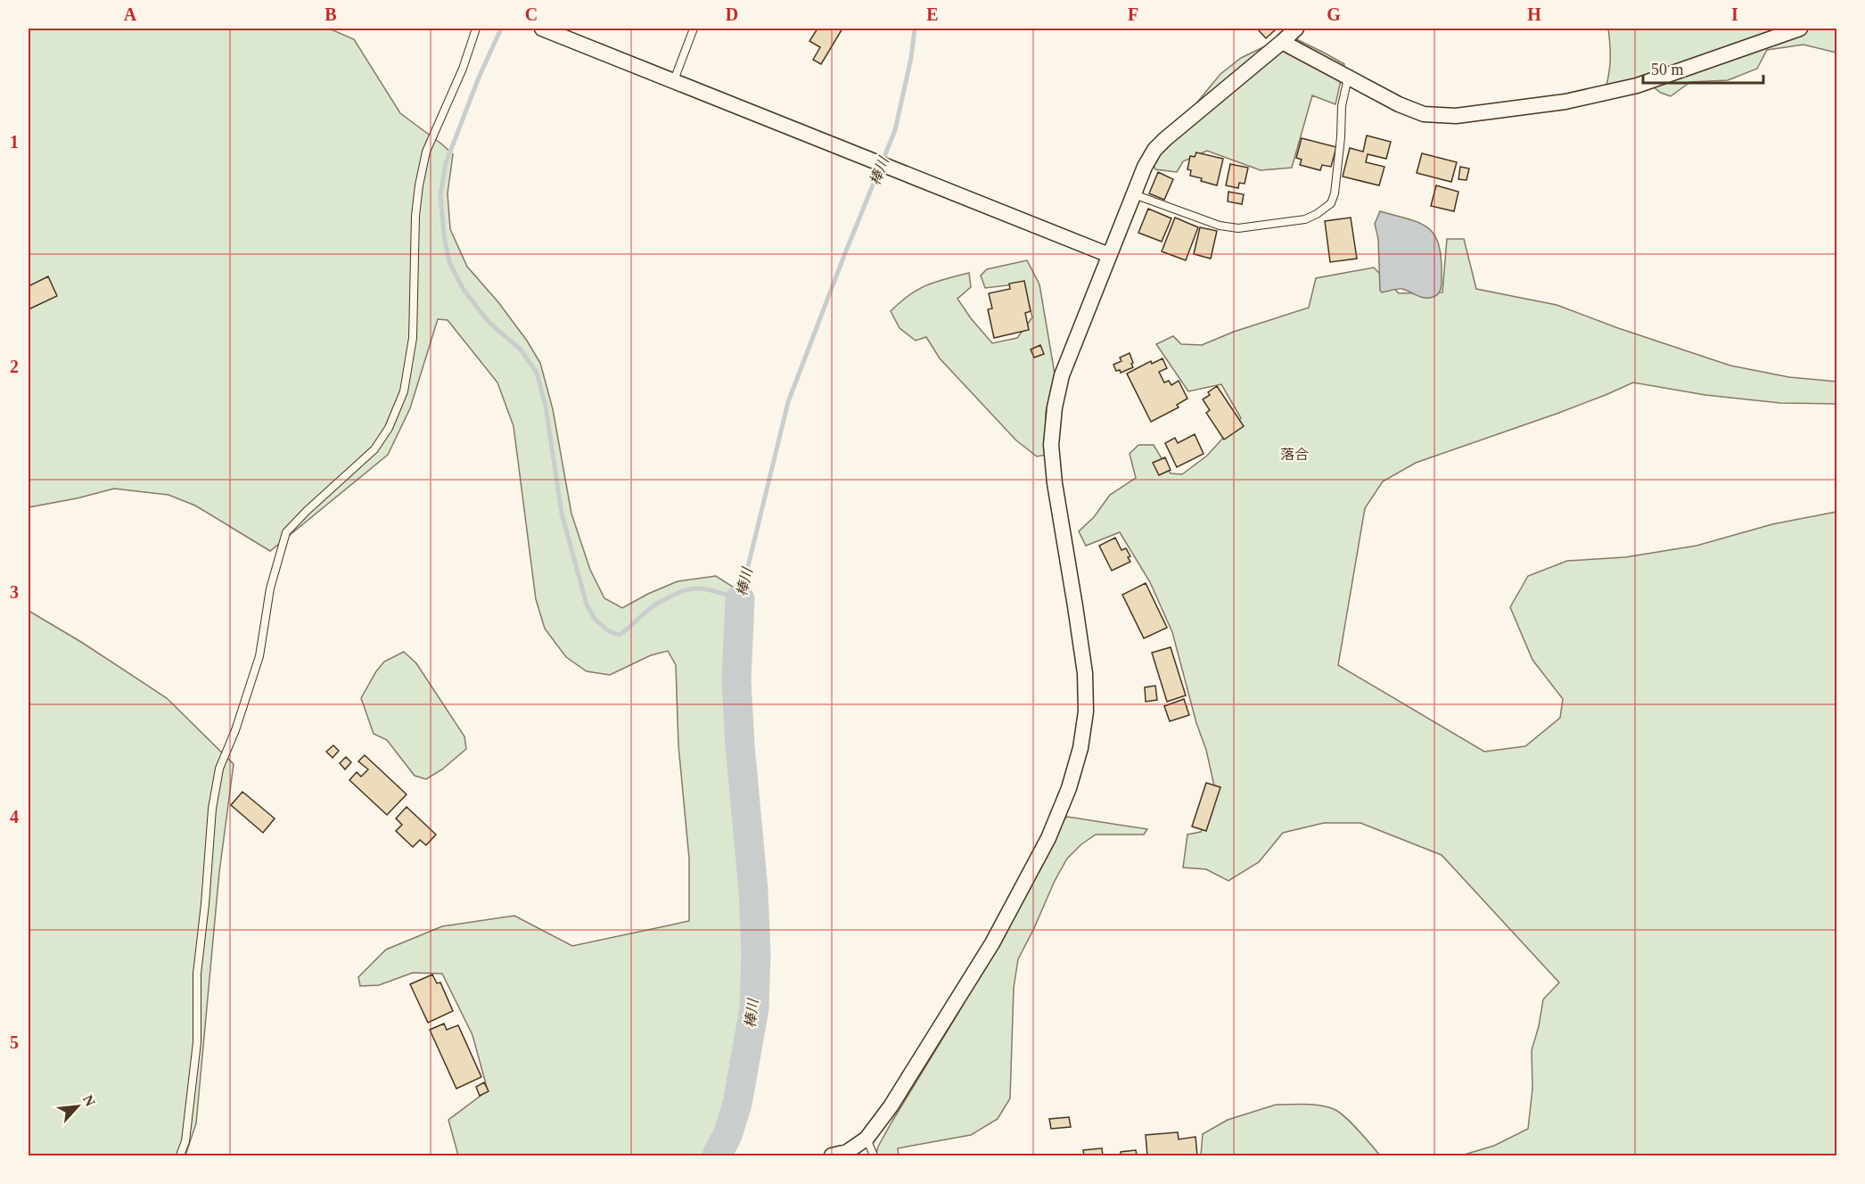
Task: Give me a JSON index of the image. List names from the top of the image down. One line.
{"districts":["落合"],"water":["棒川"],"scale_bar":"50 m","north":"top right","grid":{"columns":["A","B","C","D","E","F","G","H","I"],"rows":["1","2","3","4","5"]}}
